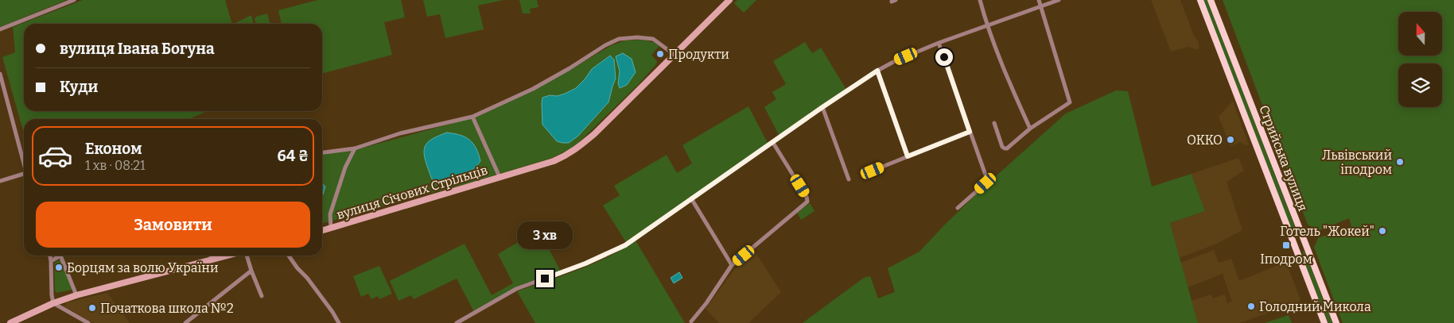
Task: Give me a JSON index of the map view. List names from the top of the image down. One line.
{"streets":{"main road":["Стрийська вулиця"],"street":["вулиця Січових Стрільців"]},"places":{"other":["Продукти","ОККО","Львівський іподром","Готель \"Жокей\"","Борцям за волю України","Голодний Микола","Початкова школа №2"],"transit":["Іподром"]},"north":"top","page":{"banner":["вулиця Івана Богуна","Куди"],"list":[{"name":"Економ","note":"1 хв · 08:21","value":"64 ₴"}],"buttons":"Замовити","bubble":"3 хв"}}
